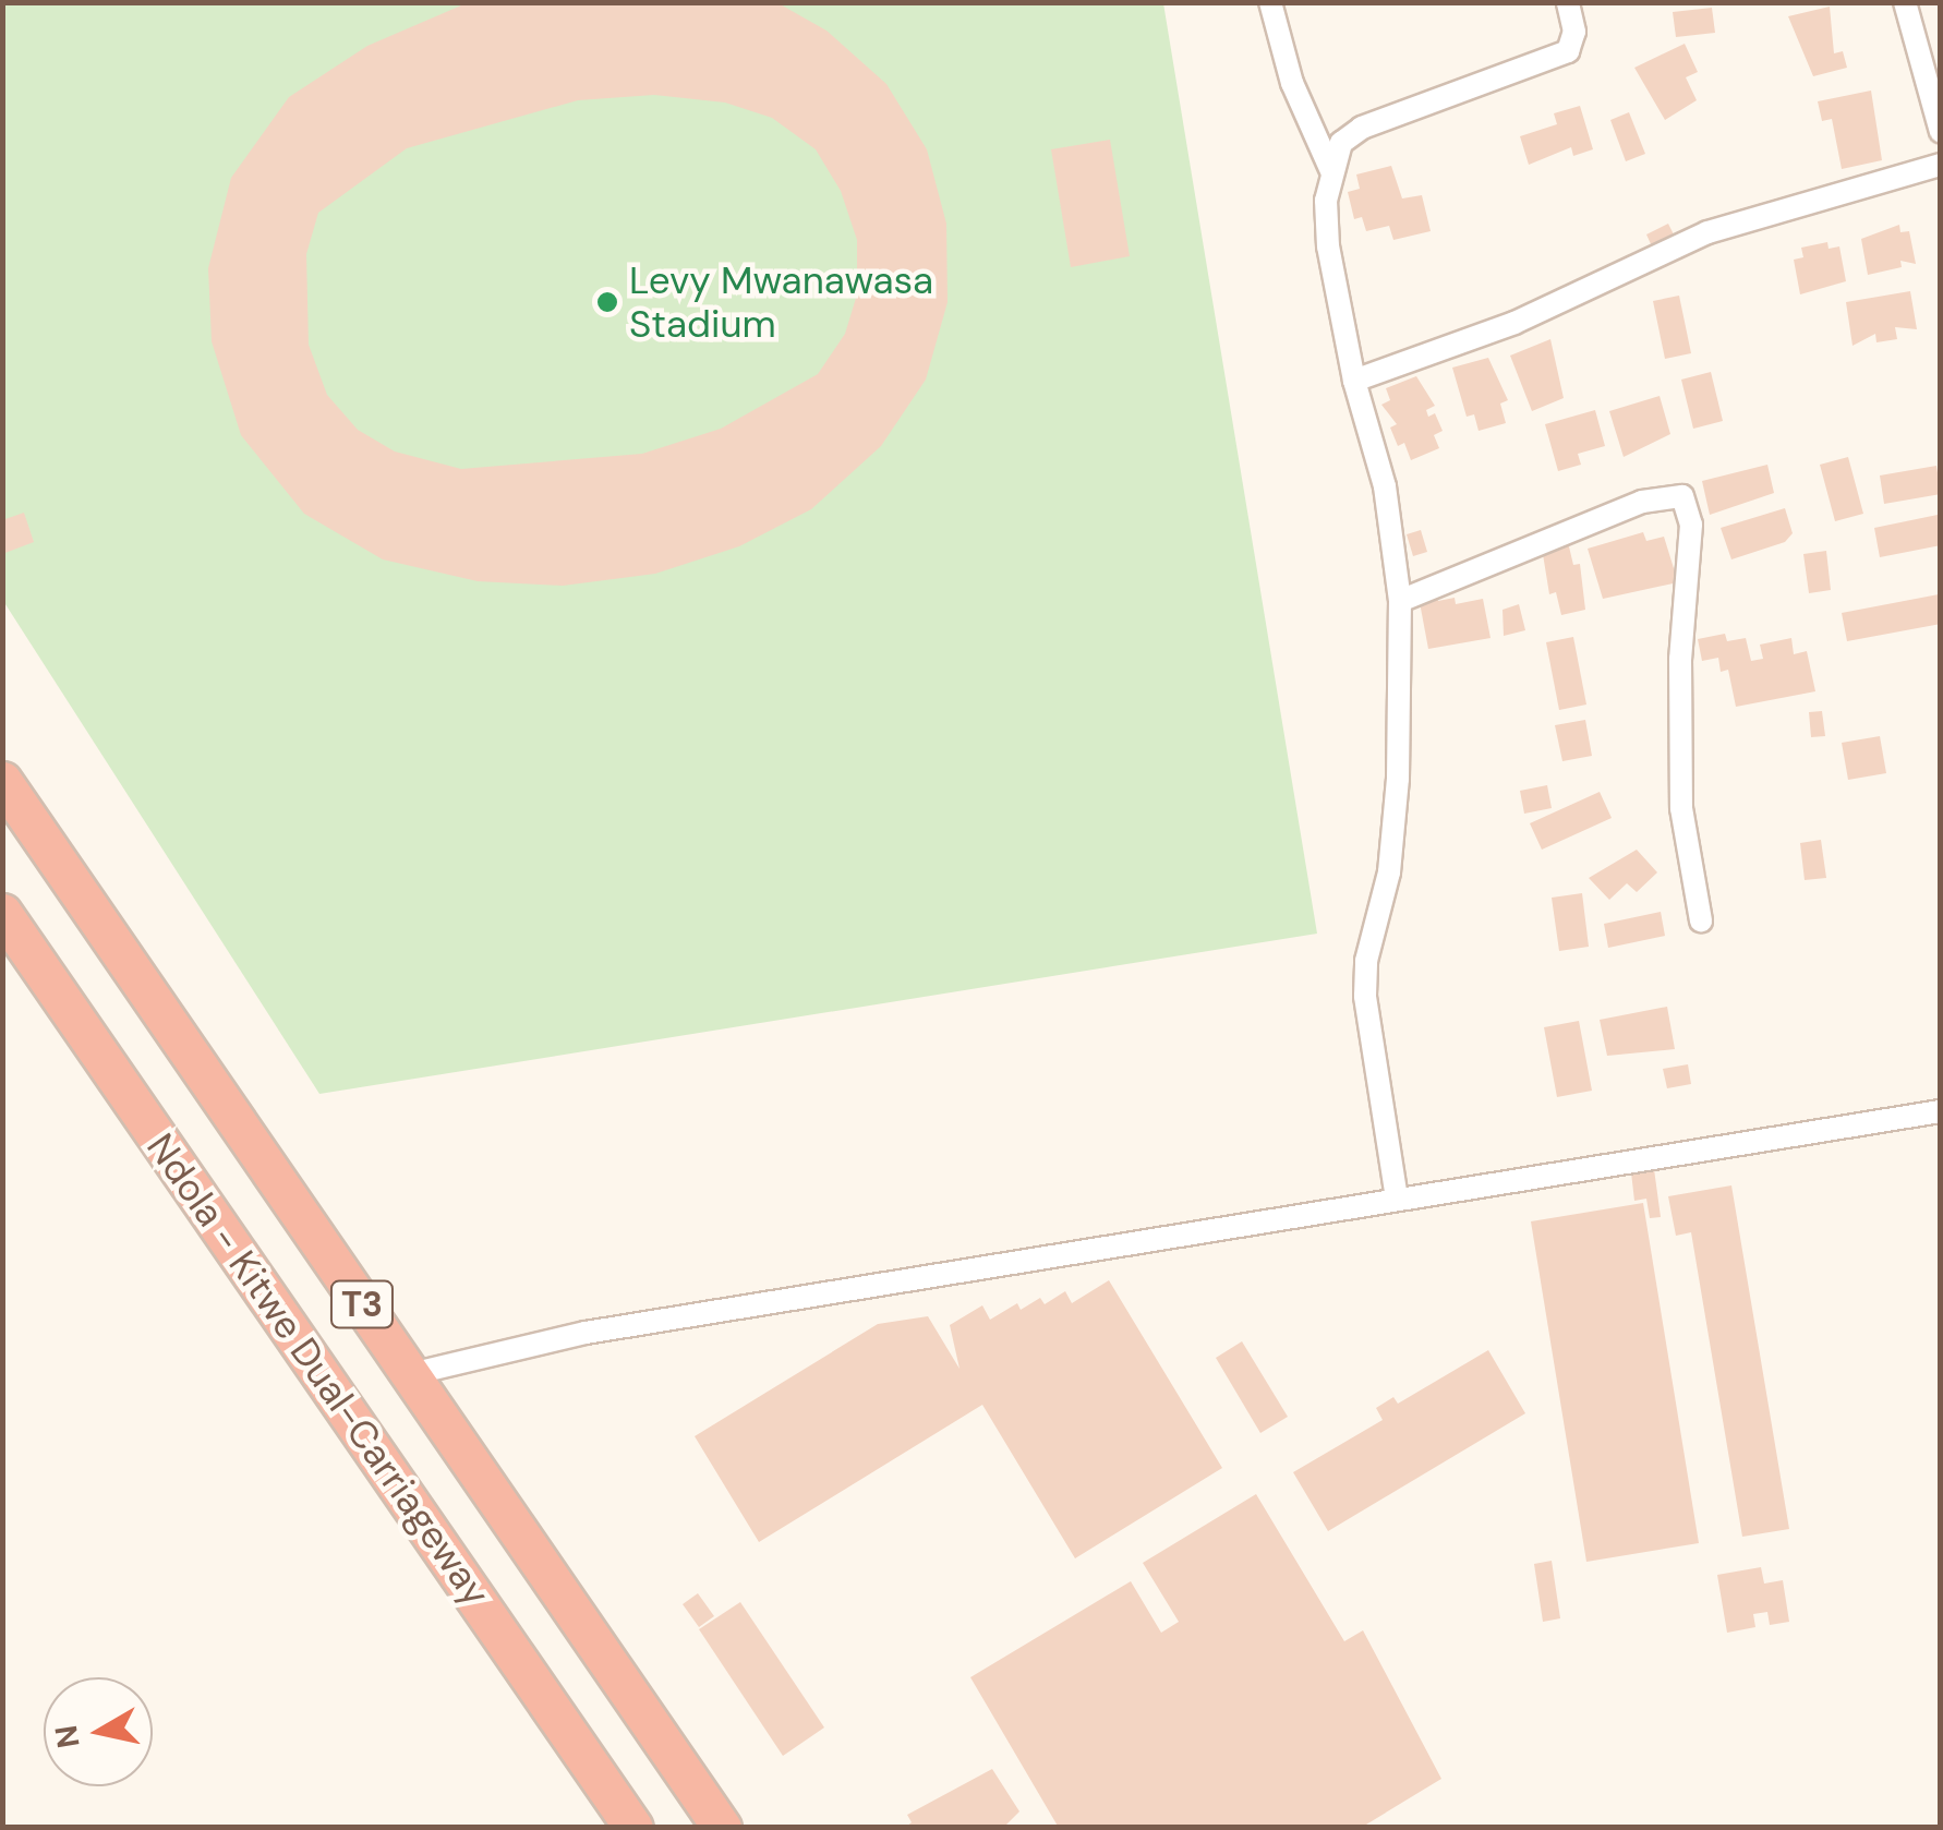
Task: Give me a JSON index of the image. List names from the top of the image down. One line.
{"streets":{"highway":["T3","Ndola - Kitwe Dual-Carriageway"]},"places":["Levy Mwanawasa Stadium"],"north":"left"}
